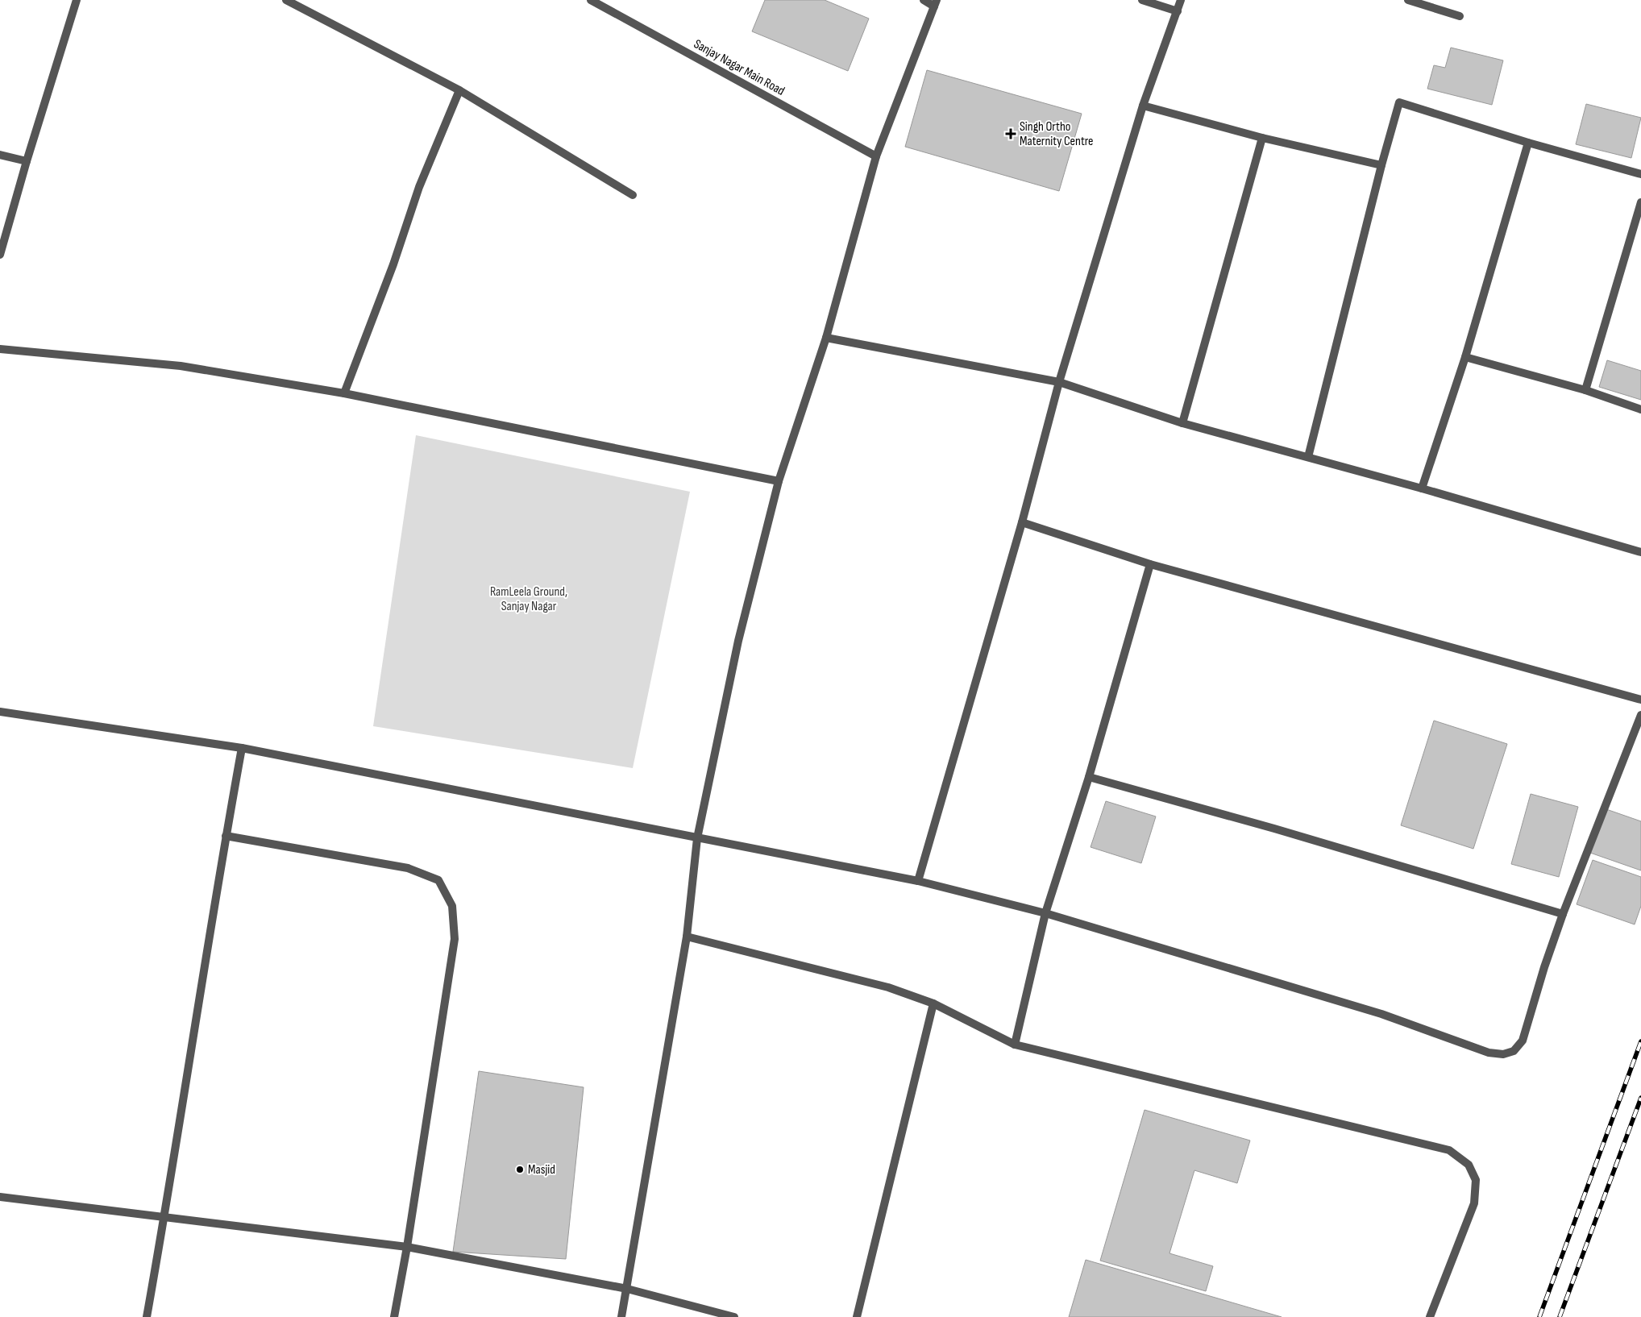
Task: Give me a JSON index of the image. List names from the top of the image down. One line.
{"streets":{"street":["Sanjay Nagar Main Road"]},"parks":["RamLeela Ground, Sanjay Nagar"],"places":{"health":["Singh Ortho Maternity Centre"],"other":["Masjid"]}}
